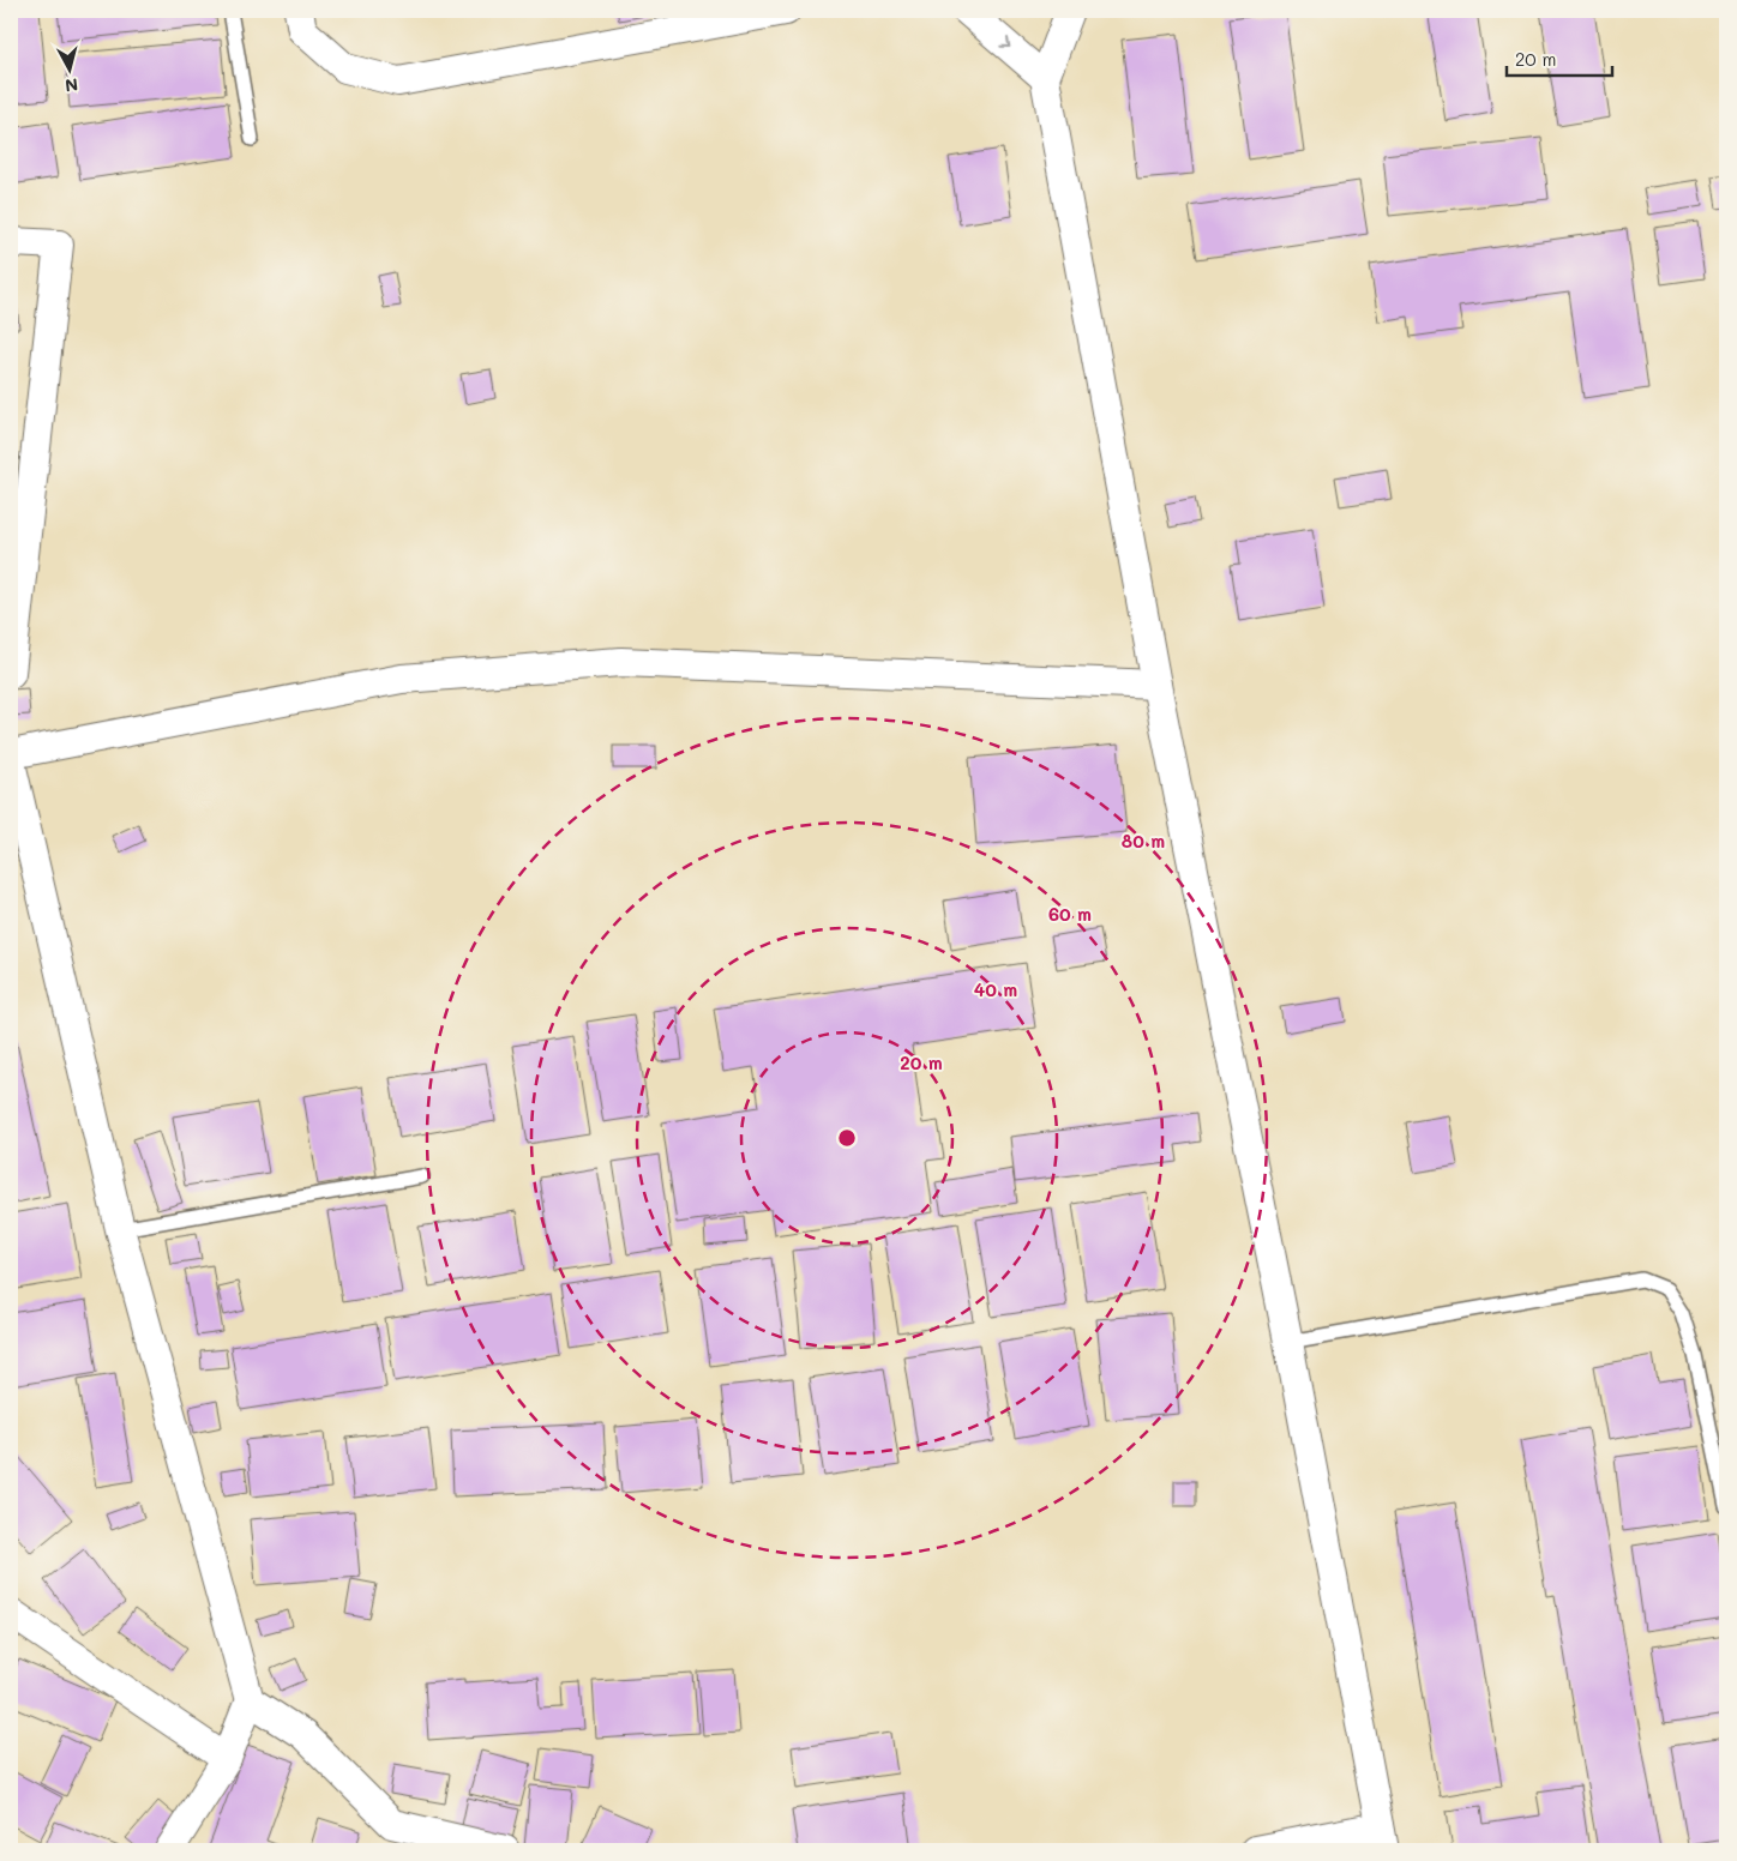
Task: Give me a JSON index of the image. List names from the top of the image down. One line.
{"scale_bar":"20 m","north":"bottom","rings":["80 m","60 m","40 m","20 m"]}
